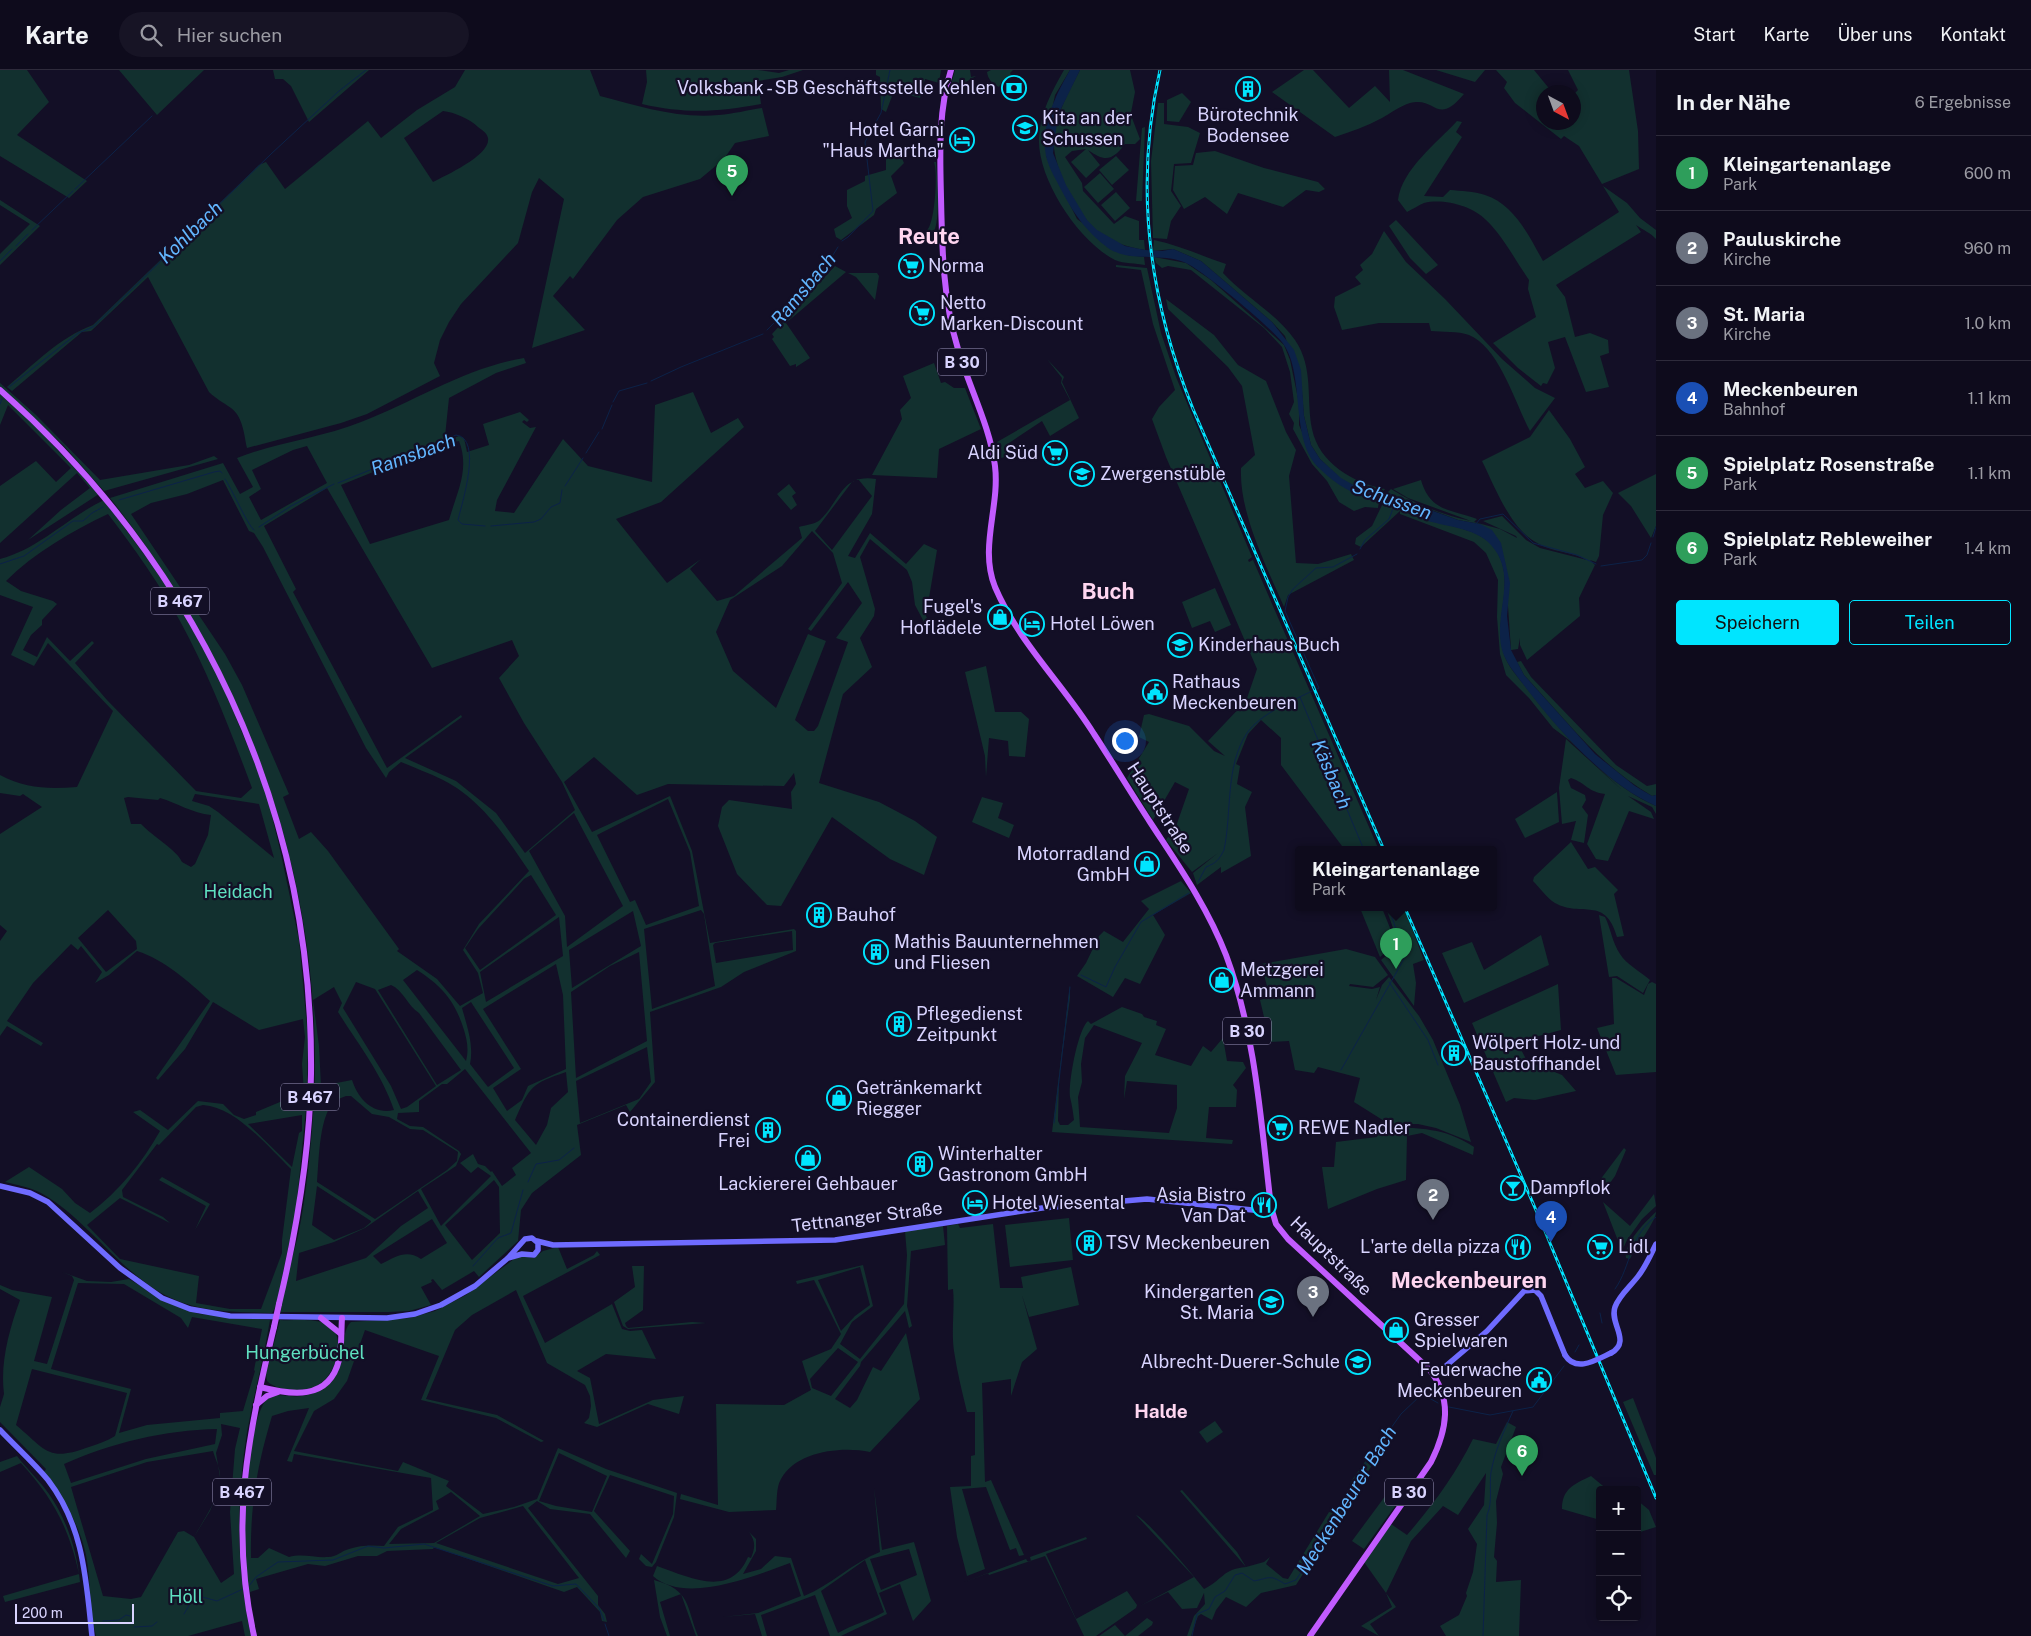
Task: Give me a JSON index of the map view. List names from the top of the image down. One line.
{"streets":{"main road":["B 30","B 467","Hauptstraße","Tettnanger Straße"]},"crossings":[["B 30","Hauptstraße"],["Hauptstraße","Tettnanger Straße"]],"districts":["Reute","Buch","Meckenbeuren","Halde"],"water":["Kohlbach","Ramsbach","Schussen","Käsbach","Meckenbeurer Bach"],"parks":["Heidach","Hungerbüchel","Höll"],"places":{"bank":["Volksbank - SB Geschäftsstelle Kehlen"],"building":["Bürotechnik Bodensee","Bauhof","Mathis Bauunternehmen und Fliesen","Pflegedienst Zeitpunkt","Wölpert Holz- und Baustoffhandel","Containerdienst Frei","Winterhalter Gastronom GmbH","TSV Meckenbeuren"],"school or university":["Kita an der Schussen","Zwergenstüble","Kinderhaus Buch","Kindergarten St. Maria","Albrecht-Duerer-Schule"],"hotel":["Hotel Garni \"Haus Martha\"","Hotel Löwen","Hotel Wiesental"],"supermarket":["Norma","Netto Marken-Discount","Aldi Süd","REWE Nadler","Lidl"],"shop":["Fugel's Hoflädele","Motorradland GmbH","Metzgerei Ammann","Getränkemarkt Riegger","Lackiererei Gehbauer","Gresser Spielwaren"],"public building":["Rathaus Meckenbeuren","Feuerwache Meckenbeuren"],"bar":["Dampflok"],"restaurant":["Asia Bistro Van Dat","L'arte della pizza"]},"scale_bar":"200 m","north":"bottom right","page":{"header":"Karte","search":"Hier suchen","nav":["Start","Karte","Über uns","Kontakt"],"heading":["In der Nähe","6 Ergebnisse"],"list":[{"mark":"1","name":"Kleingartenanlage","note":"Park","value":"600 m"},{"mark":"2","name":"Pauluskirche","note":"Kirche","value":"960 m"},{"mark":"3","name":"St. Maria","note":"Kirche","value":"1.0 km"},{"mark":"4","name":"Meckenbeuren","note":"Bahnhof","value":"1.1 km"},{"mark":"5","name":"Spielplatz Rosenstraße","note":"Park","value":"1.1 km"},{"mark":"6","name":"Spielplatz Rebleweiher","note":"Park","value":"1.4 km"}],"pins":["5","1","2","4","3","6"],"buttons":["Speichern","Teilen"],"popup":["Kleingartenanlage","Park"],"map_buttons":["+","−"],"scale":"200 m"}}
